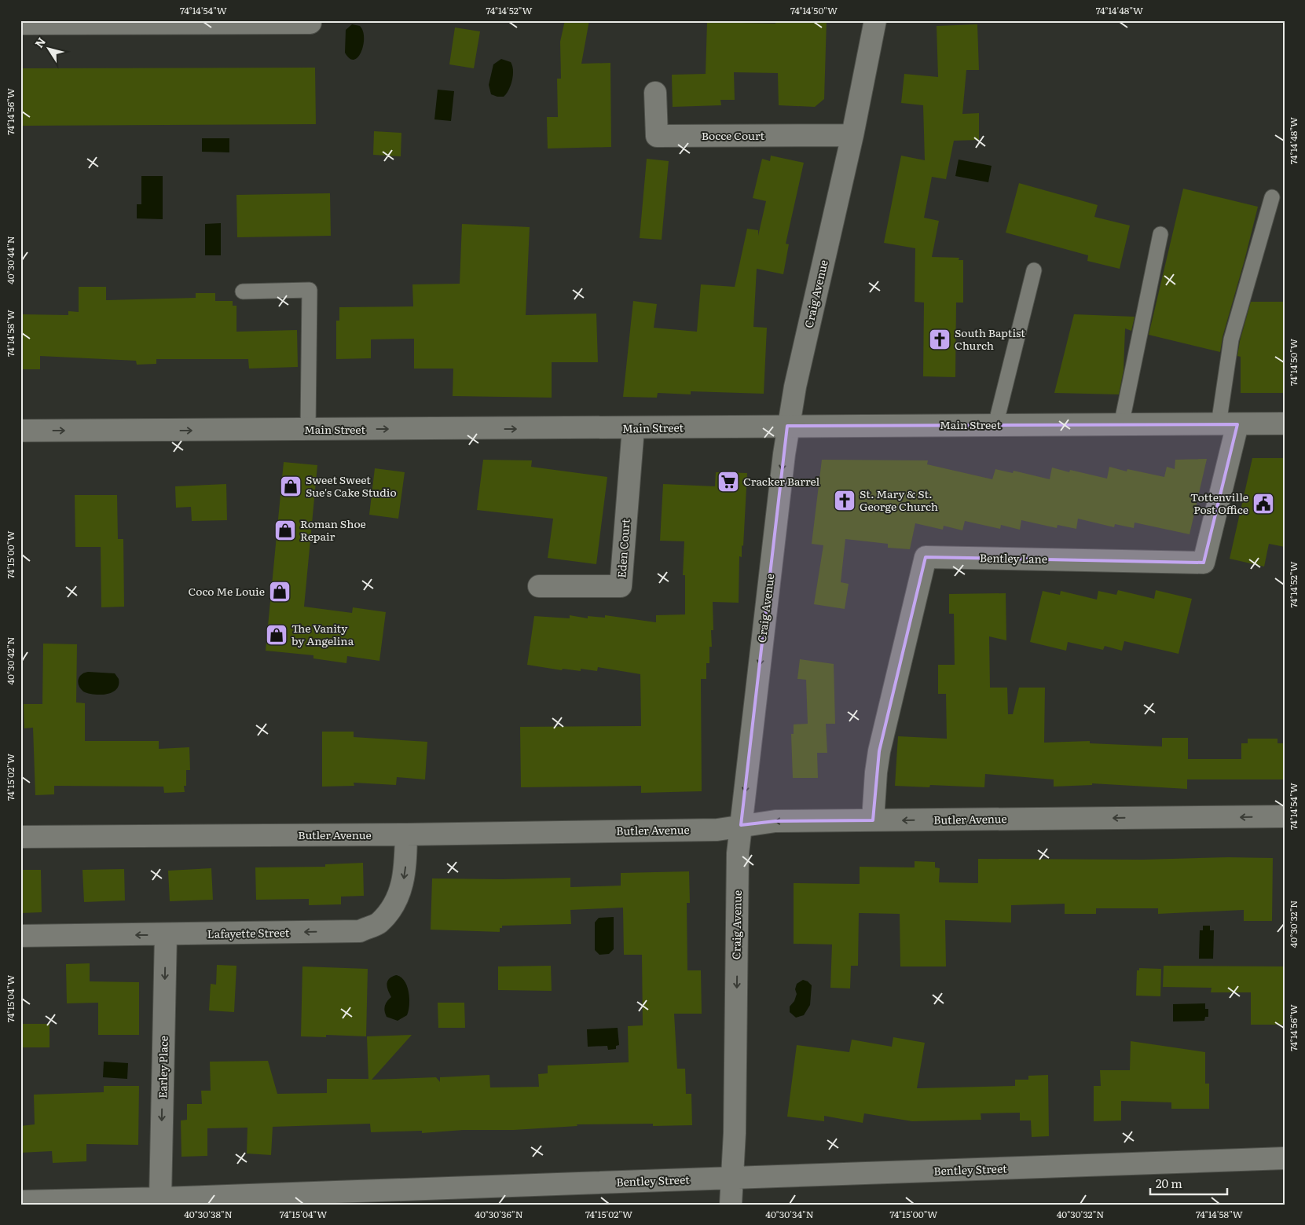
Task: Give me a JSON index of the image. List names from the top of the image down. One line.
{"streets":{"street":["Bocce Court","Craig Avenue","Main Street","Eden Court","Bentley Lane","Butler Avenue","Lafayette Street","Earley Place","Bentley Street"]},"crossings":[["Bocce Court","Craig Avenue"],["Craig Avenue","Main Street"],["Craig Avenue","Butler Avenue"],["Craig Avenue","Bentley Street"],["Main Street","Eden Court"],["Main Street","Bentley Lane"],["Bentley Lane","Butler Avenue"],["Butler Avenue","Lafayette Street"],["Lafayette Street","Earley Place"],["Earley Place","Bentley Street"]],"one_way":["Craig Avenue","Main Street","Butler Avenue","Lafayette Street","Earley Place"],"places":{"church":["South Baptist Church","St. Mary & St. George Church"],"supermarket":["Cracker Barrel"],"shop":["Sweet Sweet Sue's Cake Studio","Roman Shoe Repair","Coco Me Louie","The Vanity by Angelina"],"public building":["Tottenville Post Office"]},"scale_bar":"20 m","north":"top left","coordinates":["74°14'54\"W","74°14'52\"W","74°14'50\"W","74°14'48\"W","74°14'56\"W","40°30'44\"N","74°14'58\"W","74°15'00\"W","40°30'42\"N","74°15'02\"W","40°30'32\"N","74°15'04\"W","40°30'38\"N","40°30'36\"N","40°30'34\"N"]}
